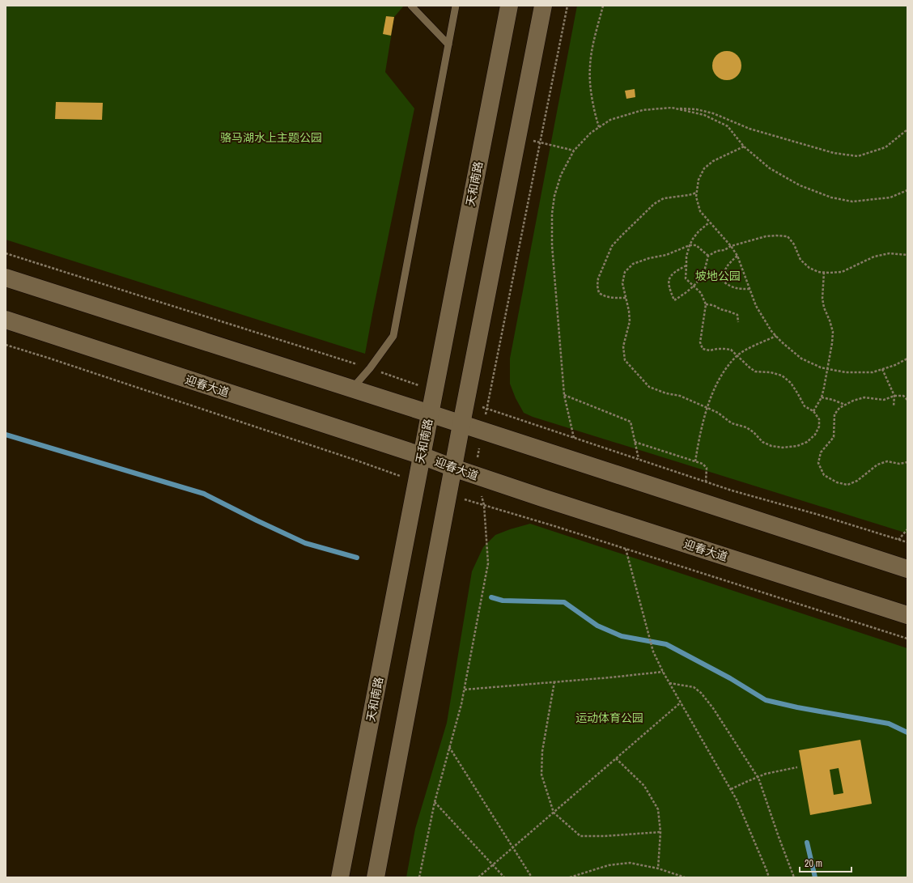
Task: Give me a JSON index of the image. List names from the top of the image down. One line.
{"streets":{"main road":["天和南路","迎春大道"]},"crossings":[["天和南路","迎春大道"]],"parks":["骆马湖水上主题公园","坡地公园","运动体育公园"],"scale_bar":"20 m"}
